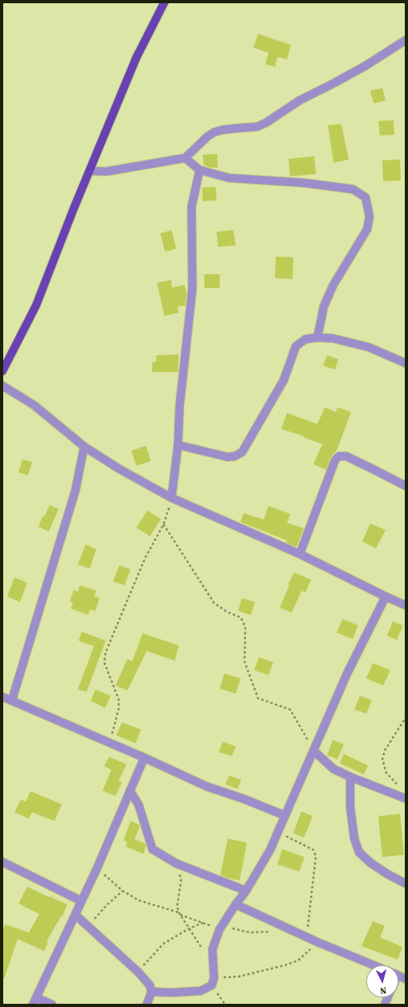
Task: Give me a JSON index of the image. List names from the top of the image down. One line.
{"north":"bottom"}
